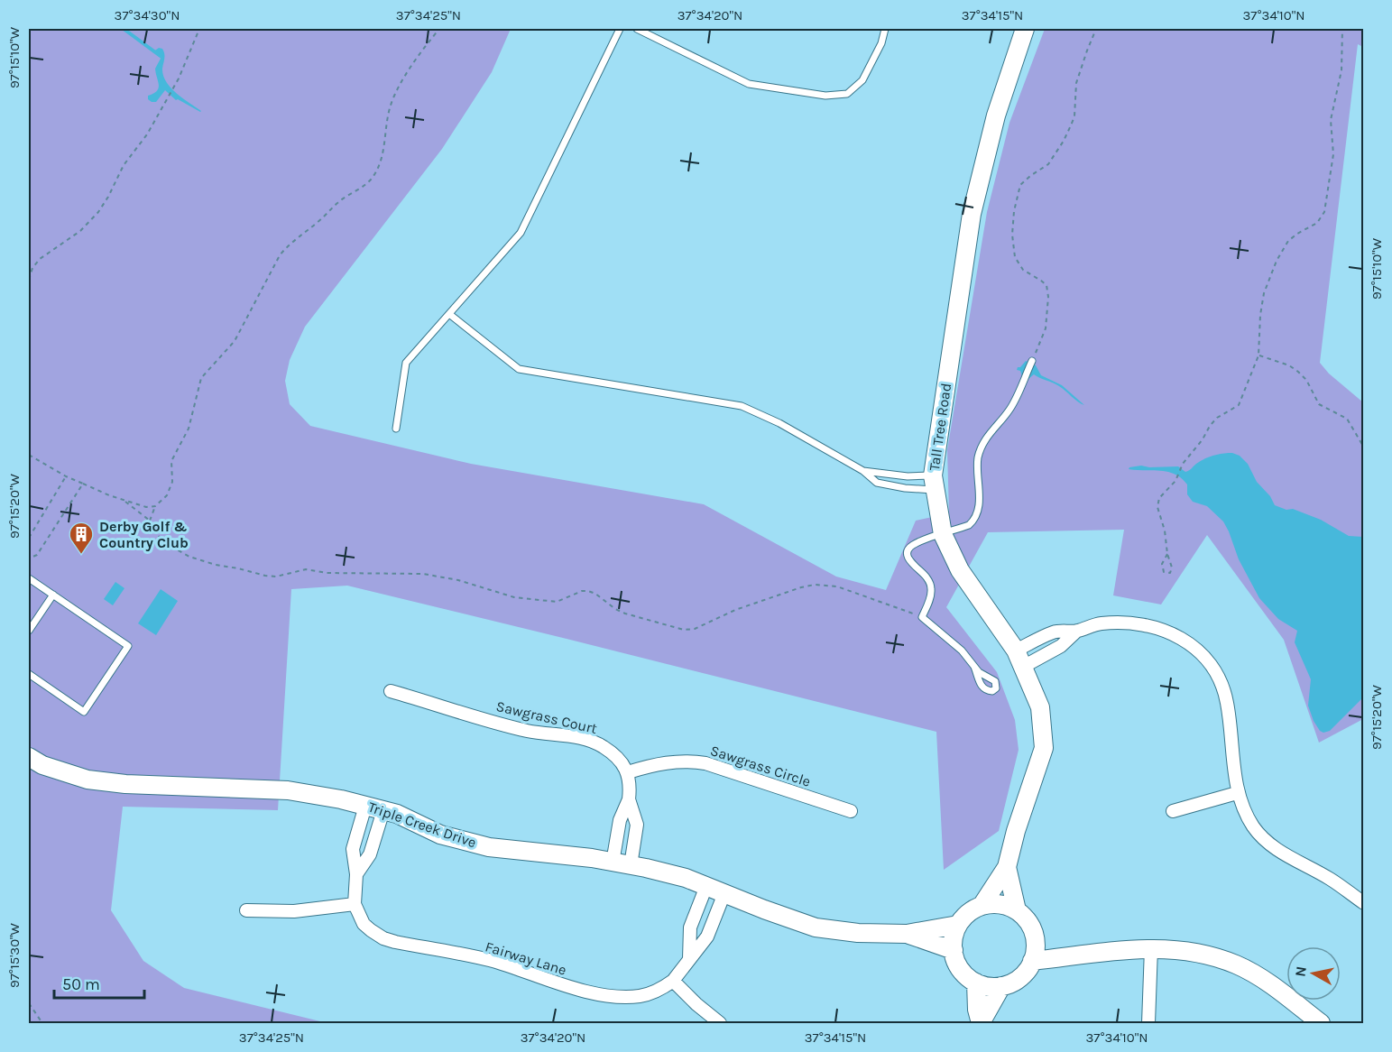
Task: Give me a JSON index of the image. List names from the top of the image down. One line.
{"streets":{"street":["Tall Tree Road","Sawgrass Court","Sawgrass Circle","Triple Creek Drive","Fairway Lane"]},"crossings":[["Tall Tree Road","Triple Creek Drive"],["Sawgrass Court","Sawgrass Circle"],["Triple Creek Drive","Fairway Lane"]],"places":{"building":["Derby Golf & Country Club"]},"scale_bar":"50 m","north":"left","coordinates":["37°34'30\"N","37°34'25\"N","37°34'20\"N","37°34'15\"N","37°34'10\"N","97°15'10\"W","97°15'20\"W","97°15'30\"W"]}
